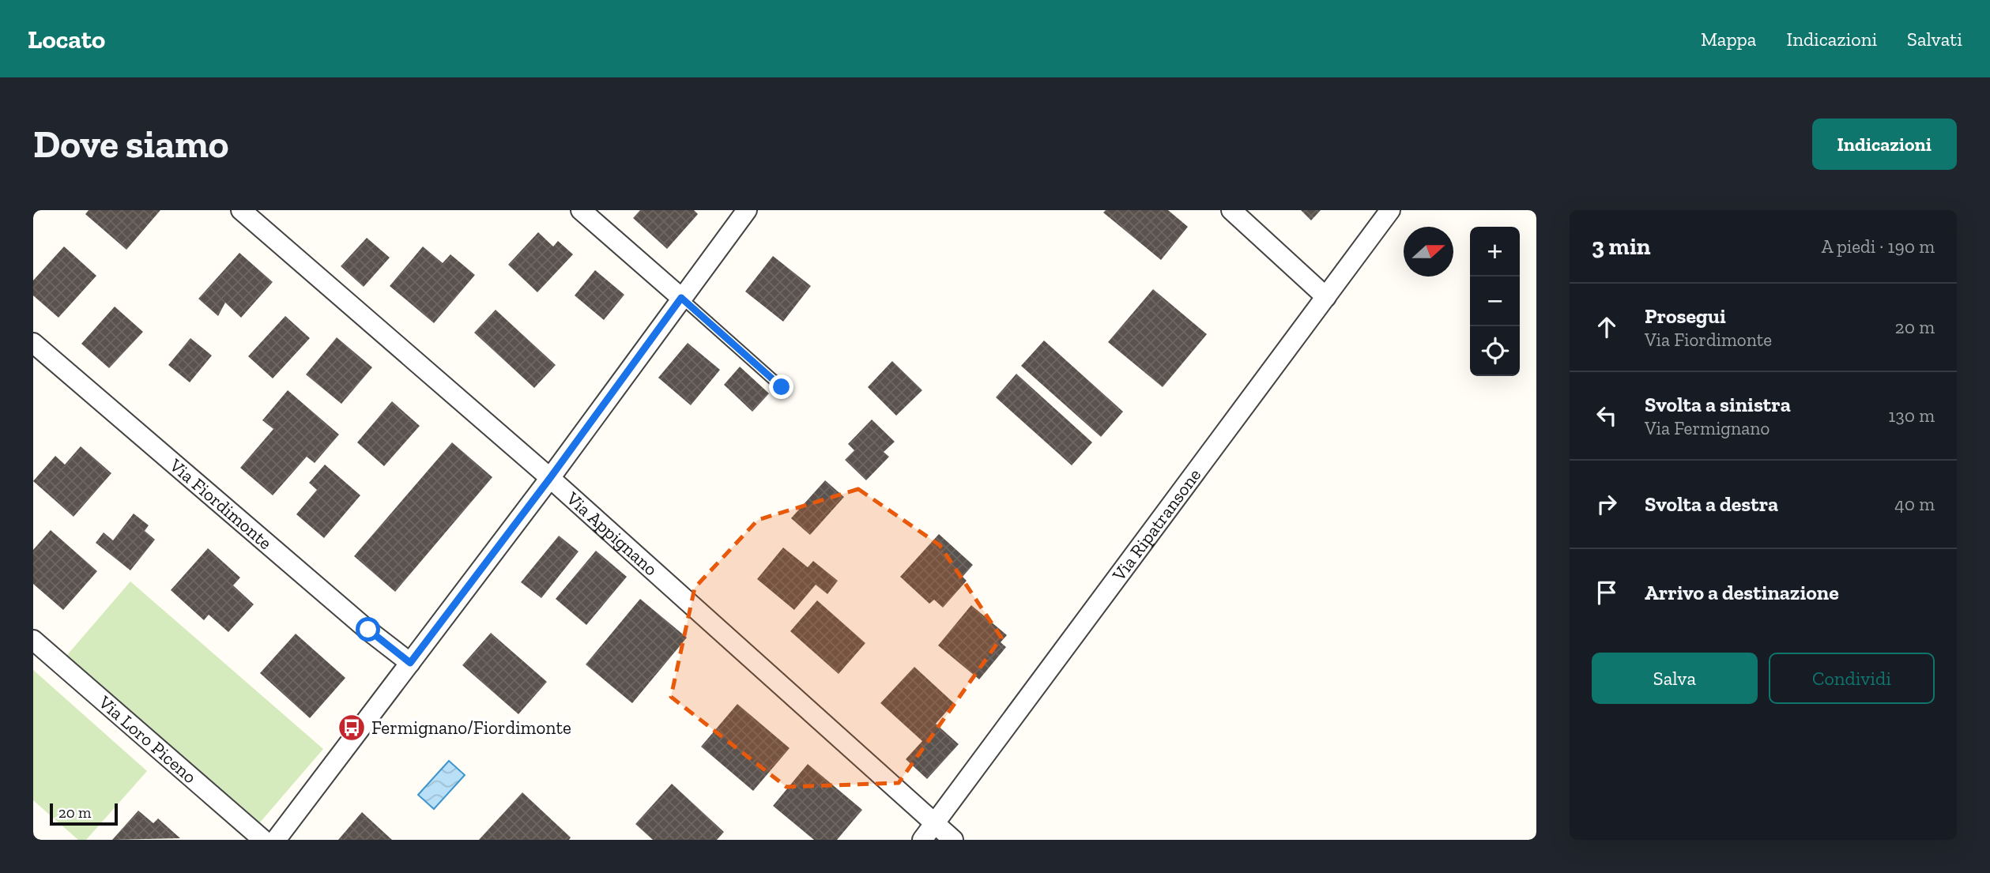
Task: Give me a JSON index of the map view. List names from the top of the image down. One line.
{"streets":{"street":["Via Fiordimonte","Via Ripatransone","Via Appignano","Via Loro Piceno"]},"crossings":[["Via Ripatransone","Via Appignano"]],"places":{"bus stop":["Fermignano/Fiordimonte"]},"scale_bar":"20 m","north":"right","page":{"header":"Locato","nav":["Mappa","Indicazioni","Salvati"],"buttons":["Indicazioni",["Salva","Condividi"]],"title":"Dove siamo","heading":["3 min","A piedi · 190 m"],"map_buttons":["+","−"],"list":[["Prosegui","Via Fiordimonte","20 m"],["Svolta a sinistra","Via Fermignano","130 m"],["Svolta a destra","40 m"],"Arrivo a destinazione"],"scale":"20 m"}}
